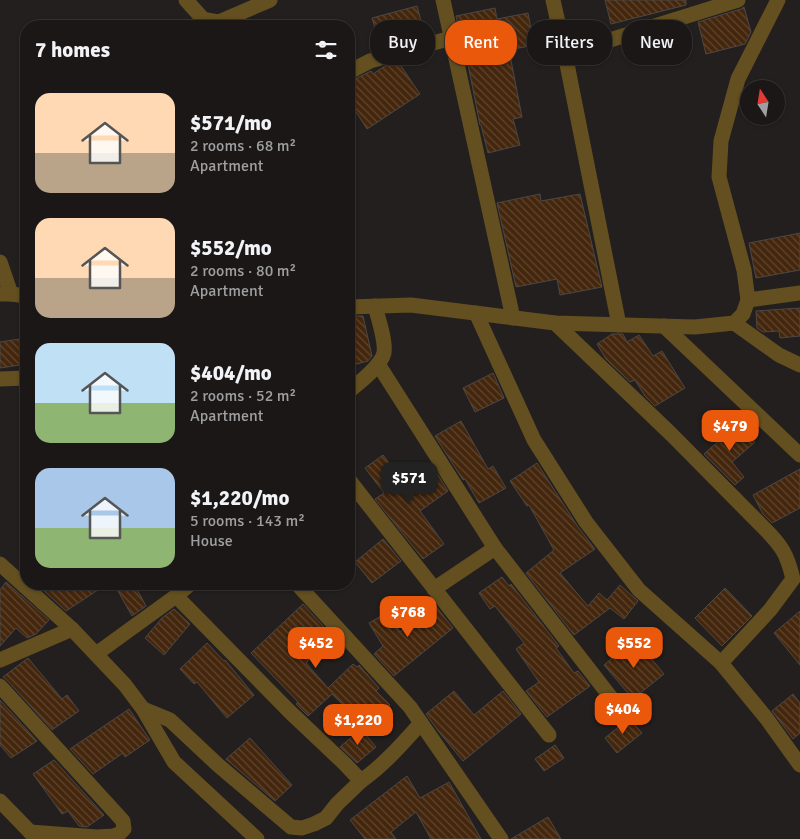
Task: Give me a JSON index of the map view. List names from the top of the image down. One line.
{"north":"top","page":{"chip":["Buy","Rent","Filters","New"],"heading":"7 homes","list":[{"name":"$571/mo","note":"2 rooms · 68 m² · Apartment"},{"name":"$552/mo","note":"2 rooms · 80 m² · Apartment"},{"name":"$404/mo","note":"2 rooms · 52 m² · Apartment"},{"name":"$1,220/mo","note":"5 rooms · 143 m² · House"}],"price":["$479","$571","$768","$452","$552","$404","$1,220"]}}
